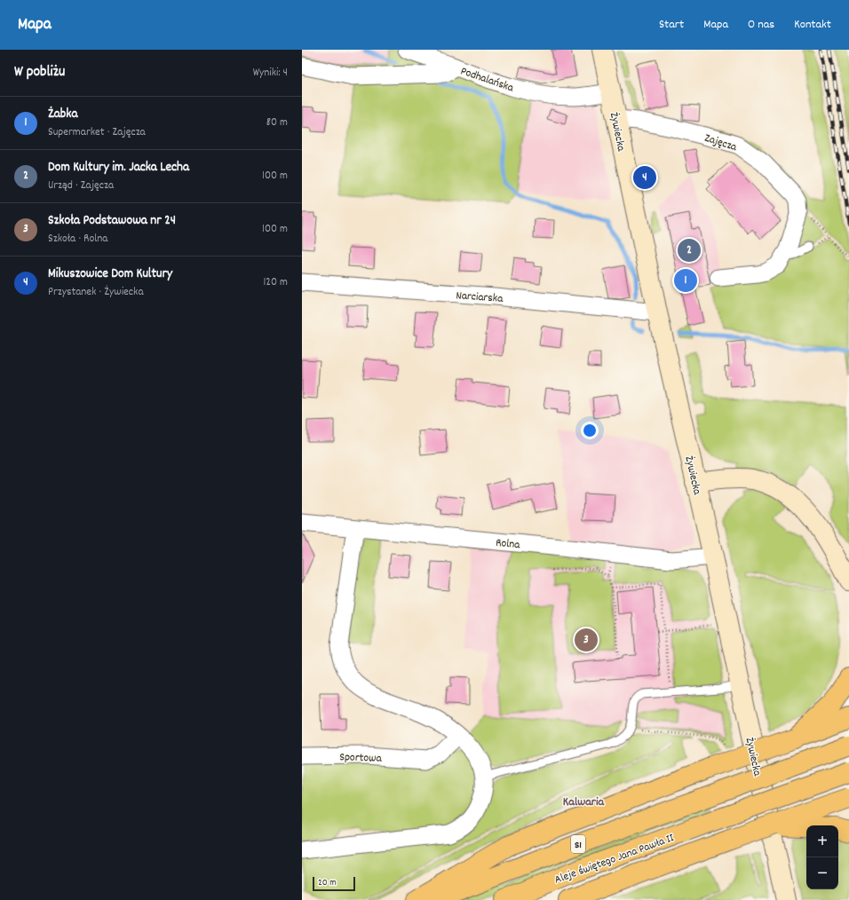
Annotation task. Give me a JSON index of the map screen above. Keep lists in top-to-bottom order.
{
  "streets": {
    "highway": ["S1", "Aleje świętego Jana Pawła II"],
    "main road": ["Żywiecka"],
    "street": [
      "Podhalańska",
      "Zajęcza",
      "Narciarska",
      "Rolna",
      "Sportowa"
    ]
  },
  "crossings": [
    ["Podhalańska", "Żywiecka"],
    ["Żywiecka", "Zajęcza"],
    ["Żywiecka", "Narciarska"],
    ["Żywiecka", "Rolna"]
  ],
  "districts": ["Kalwaria"],
  "scale_bar": "20 m",
  "page": {
    "header": "Mapa",
    "nav": [
      "Start",
      "Mapa",
      "O nas",
      "Kontakt"
    ],
    "heading": ["W pobliżu", "Wyniki: 4"],
    "list": [
      {
        "mark": "1",
        "name": "Żabka",
        "note": "Supermarket · Zajęcza",
        "value": "80 m"
      },
      {
        "mark": "2",
        "name": "Dom Kultury im. Jacka Lecha",
        "note": "Urząd · Zajęcza",
        "value": "100 m"
      },
      {
        "mark": "3",
        "name": "Szkoła Podstawowa nr 24",
        "note": "Szkoła · Rolna",
        "value": "100 m"
      },
      {
        "mark": "4",
        "name": "Mikuszowice Dom Kultury",
        "note": "Przystanek · Żywiecka",
        "value": "120 m"
      }
    ],
    "pins": [
      "4",
      "2",
      "1",
      "3"
    ],
    "map_buttons": ["+", "−"],
    "scale": "20 m"
  }
}
